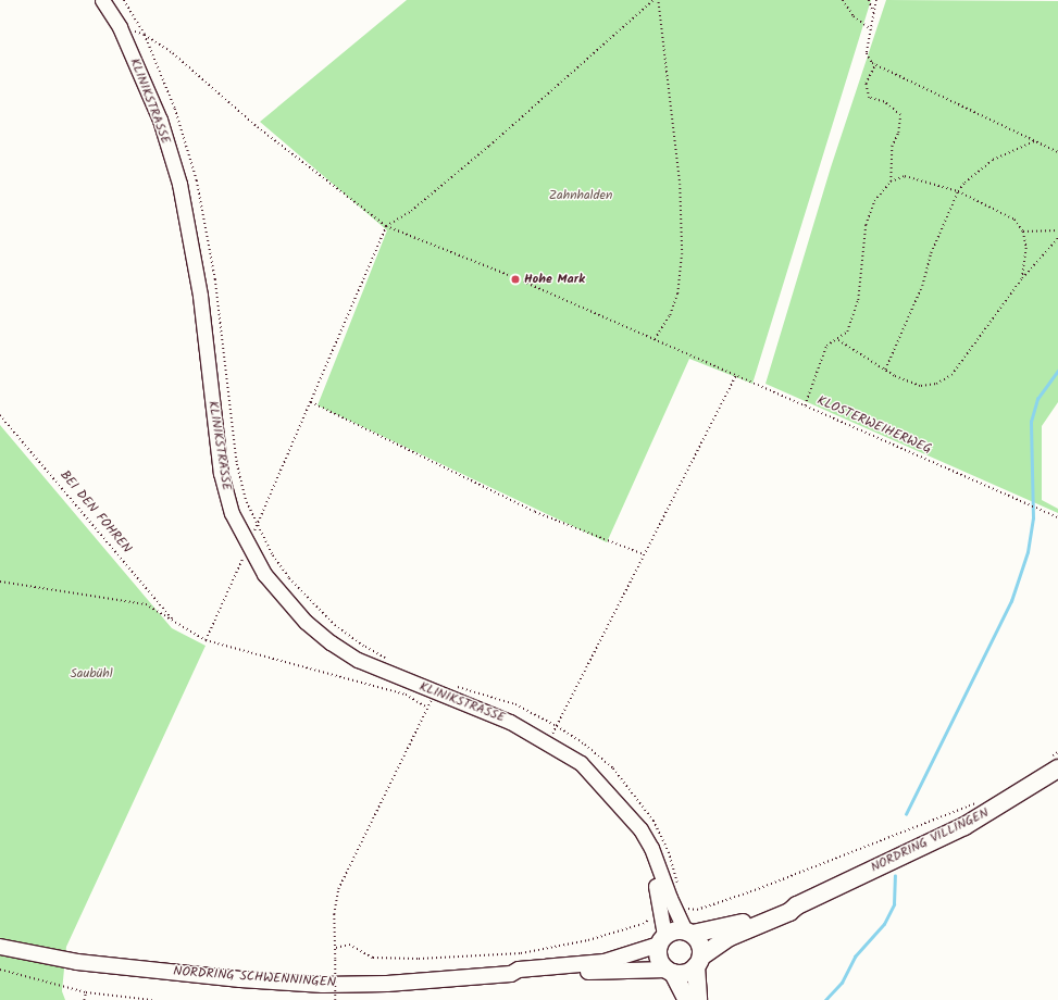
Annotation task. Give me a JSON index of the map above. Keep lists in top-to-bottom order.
{
  "streets": {
    "main road": ["NORDRING VILLINGEN", "NORDRING SCHWENNINGEN"],
    "street": ["KLINIKSTRASSE"],
    "path": ["KLOSTERWEIHERWEG", "BEI DEN FOHREN"]
  },
  "crossings": [
    ["KLINIKSTRASSE", "NORDRING VILLINGEN"],
    ["KLINIKSTRASSE", "NORDRING SCHWENNINGEN"],
    ["NORDRING VILLINGEN", "NORDRING SCHWENNINGEN"]
  ],
  "parks": ["Zahnhalden", "Saubühl"],
  "places": ["Hohe Mark"]
}
